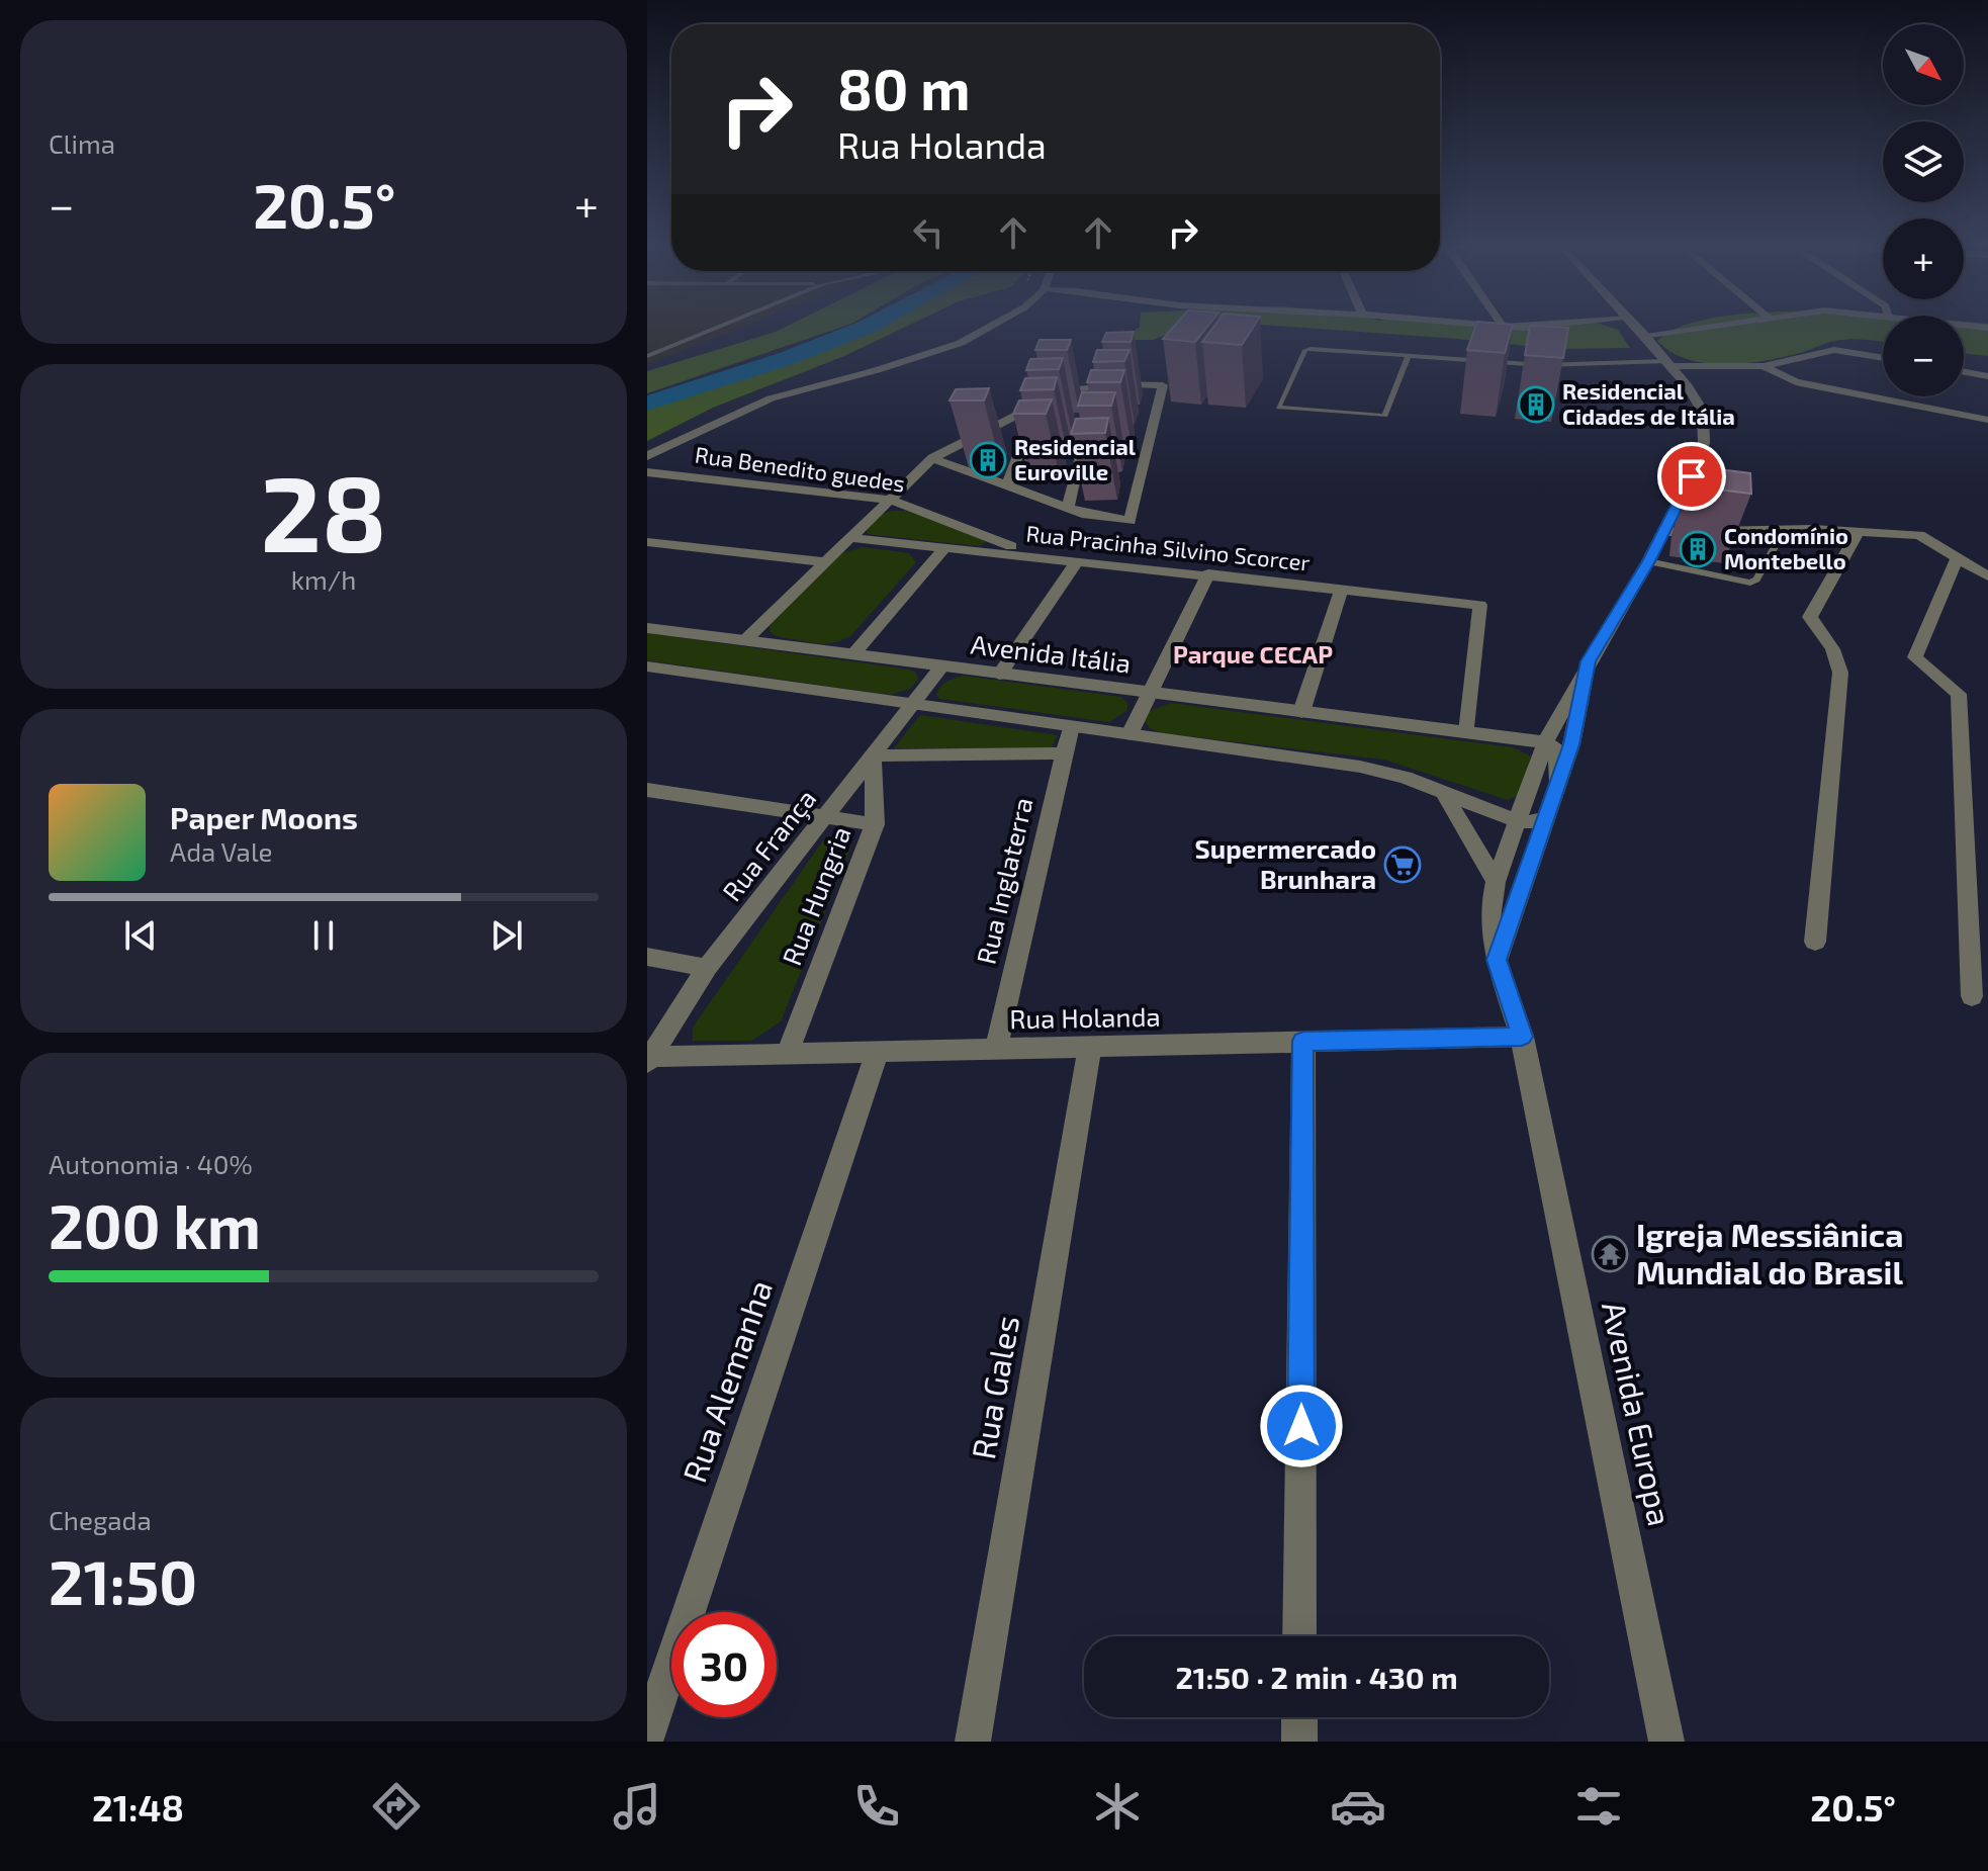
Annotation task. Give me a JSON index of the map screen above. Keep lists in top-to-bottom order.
{
  "streets": {
    "street": [
      "Rua Benedito guedes",
      "Rua Pracinha Silvino Scorcer",
      "Avenida Itália",
      "Rua França",
      "Rua Inglaterra",
      "Rua Hungria",
      "Rua Holanda",
      "Rua Alemanha",
      "Rua Gales",
      "Avenida Europa"
    ]
  },
  "crossings": [
    ["Rua Benedito guedes", "Rua Pracinha Silvino Scorcer"],
    ["Rua Pracinha Silvino Scorcer", "Avenida Itália"],
    ["Avenida Itália", "Rua França"],
    ["Avenida Itália", "Avenida Europa"],
    ["Rua França", "Rua Hungria"],
    ["Rua França", "Rua Holanda"],
    ["Rua Inglaterra", "Rua Holanda"],
    ["Rua Hungria", "Rua Holanda"],
    ["Rua Holanda", "Rua Alemanha"],
    ["Rua Holanda", "Rua Gales"],
    ["Rua Holanda", "Avenida Europa"]
  ],
  "districts": ["Parque CECAP"],
  "places": {
    "building": ["Residencial Cidades de Itália", "Residencial Euroville", "Condomínio Montebello"],
    "supermarket": ["Supermercado Brunhara"],
    "temple": ["Igreja Messiânica Mundial do Brasil"]
  },
  "north": "bottom right",
  "page": {
    "tile": [
      "Clima",
      ["28", "km/h"],
      ["Autonomia · 40%", "200 km"],
      ["Chegada", "21:50"]
    ],
    "map_buttons": ["+", "−"],
    "turn": ["80 m", "Rua Holanda"],
    "heat": ["−", "20.5°", "+"],
    "song": ["Paper Moons", "Ada Vale"],
    "limit": "30",
    "trip": "21:50 · 2 min · 430 m",
    "tabs": ["21:48", "20.5°"]
  }
}
